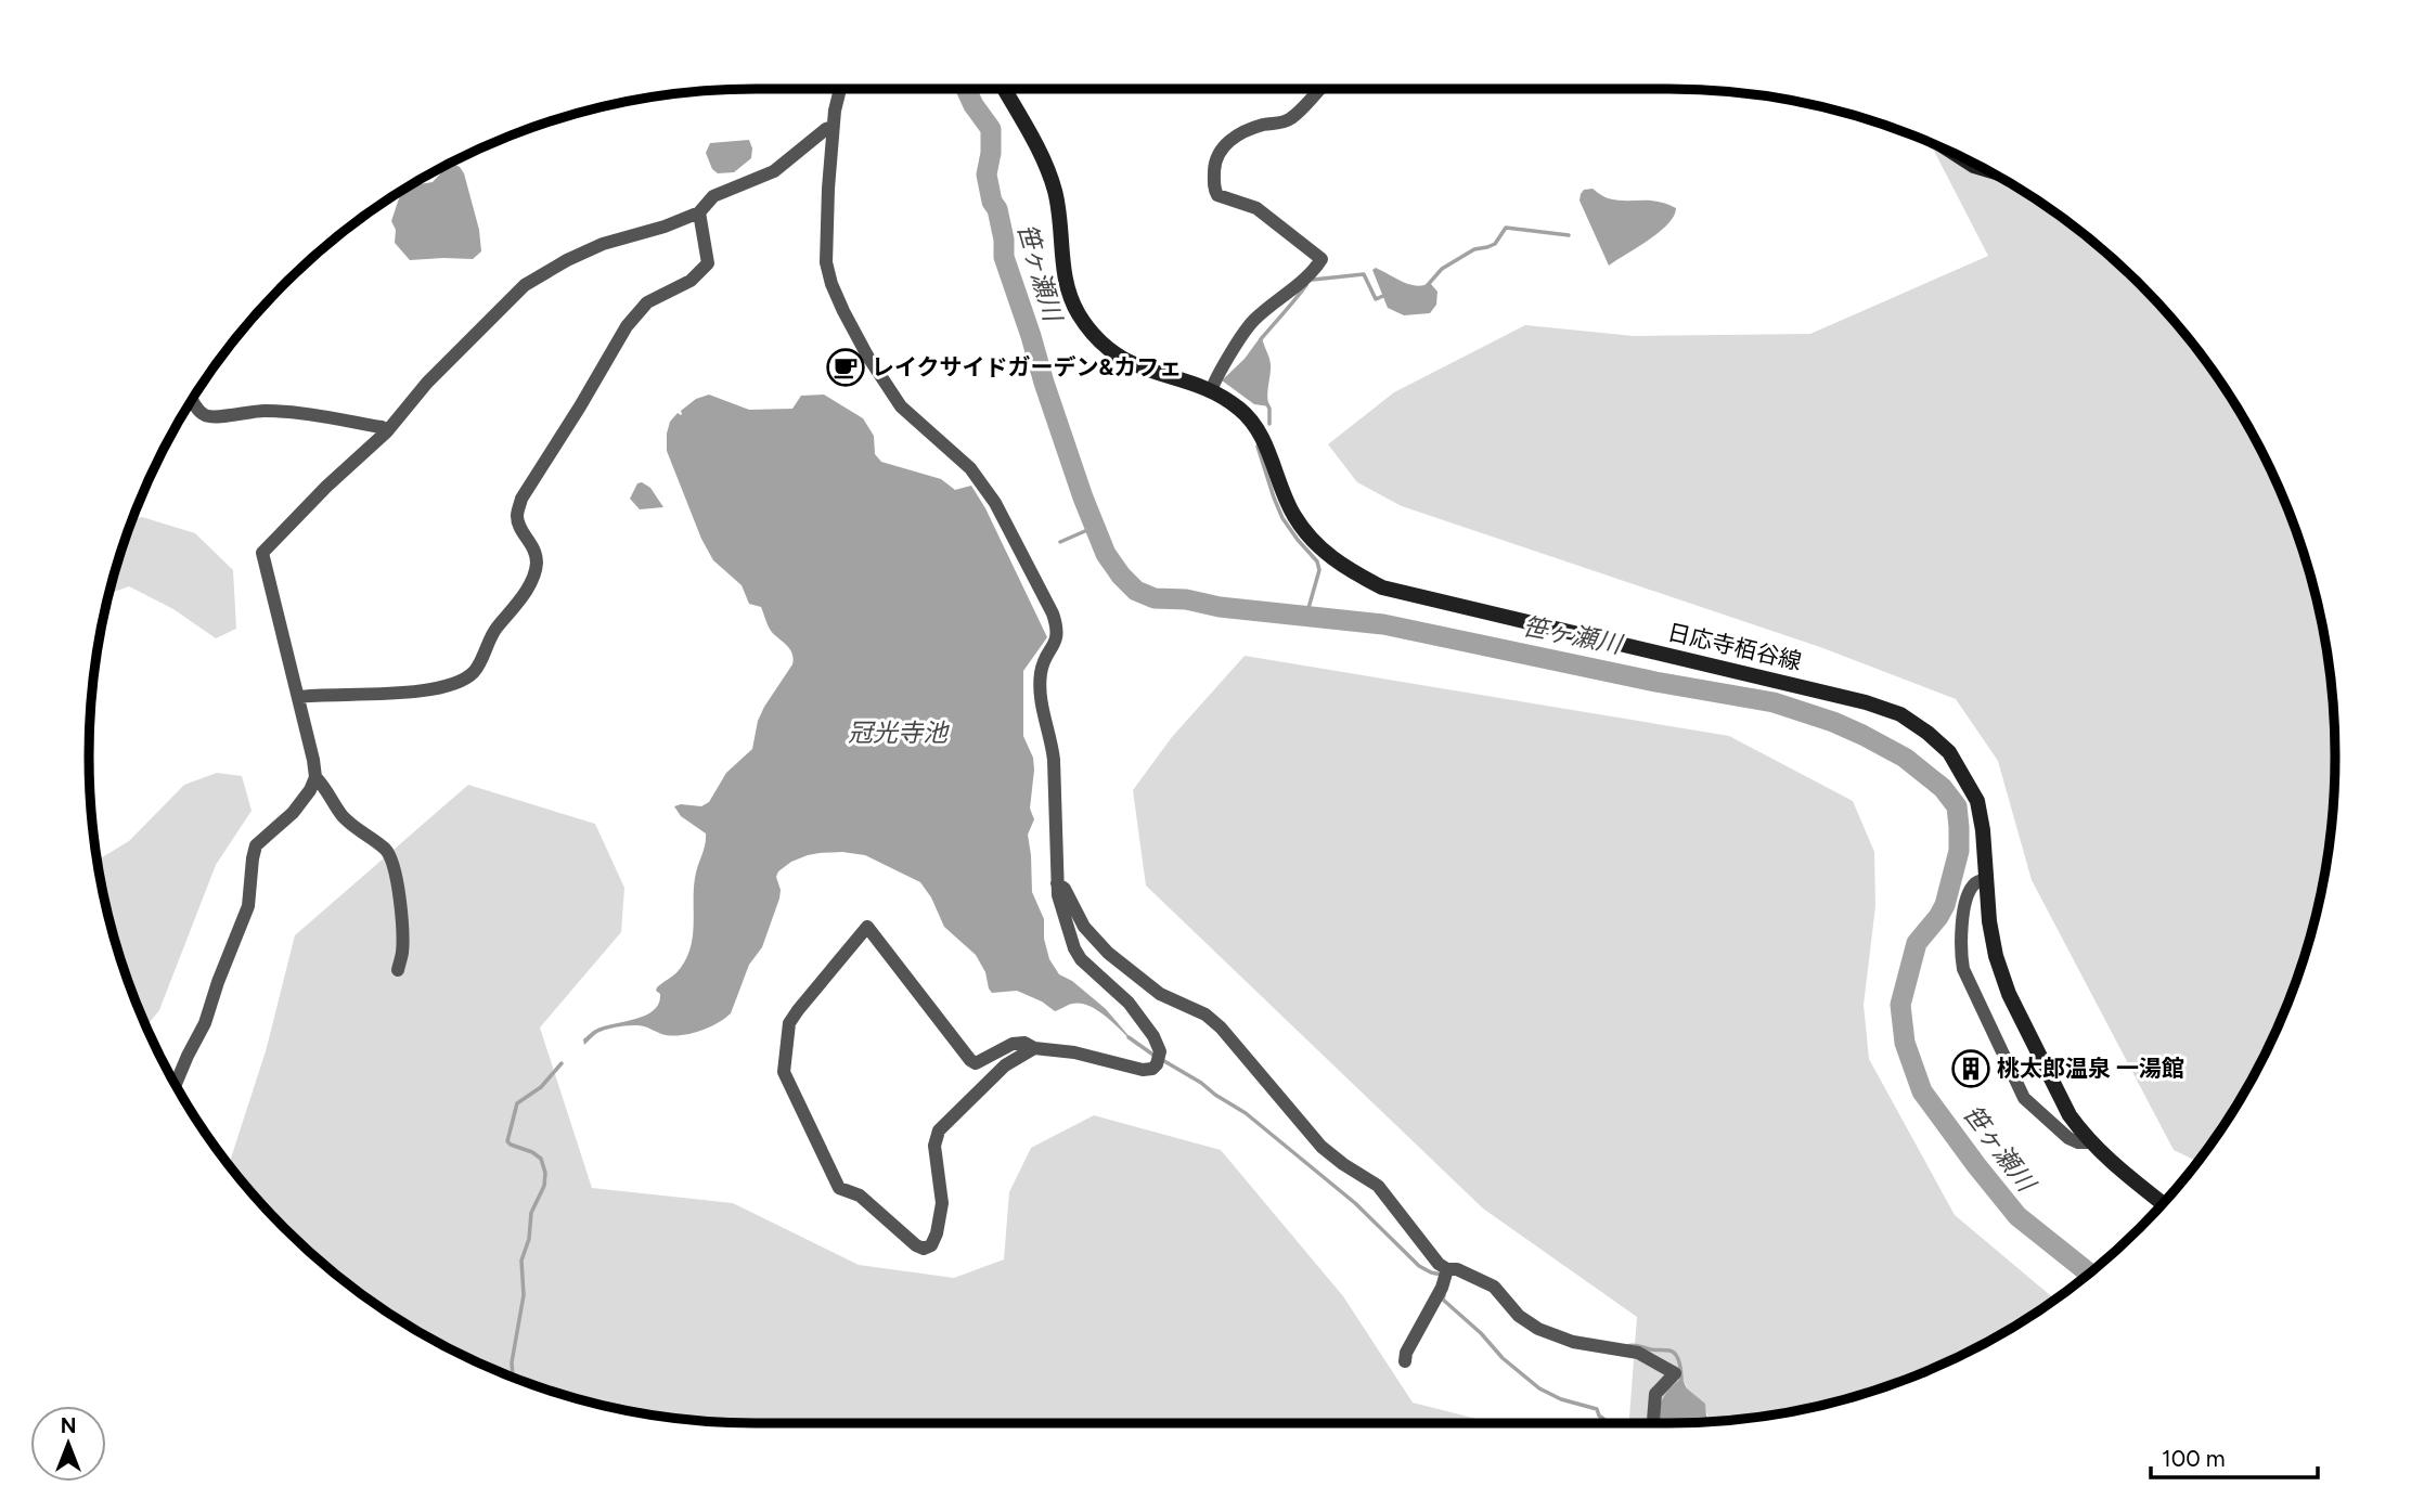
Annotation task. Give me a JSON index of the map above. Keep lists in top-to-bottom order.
{
  "streets": {
    "main road": ["日応寺栢谷線"]
  },
  "water": ["笹ヶ瀬川", "冠光寺池"],
  "places": {
    "cafe": ["レイクサイドガーデン&カフェ"],
    "building": ["桃太郎温泉 一湯館"]
  },
  "scale_bar": "100 m",
  "north": "top"
}
